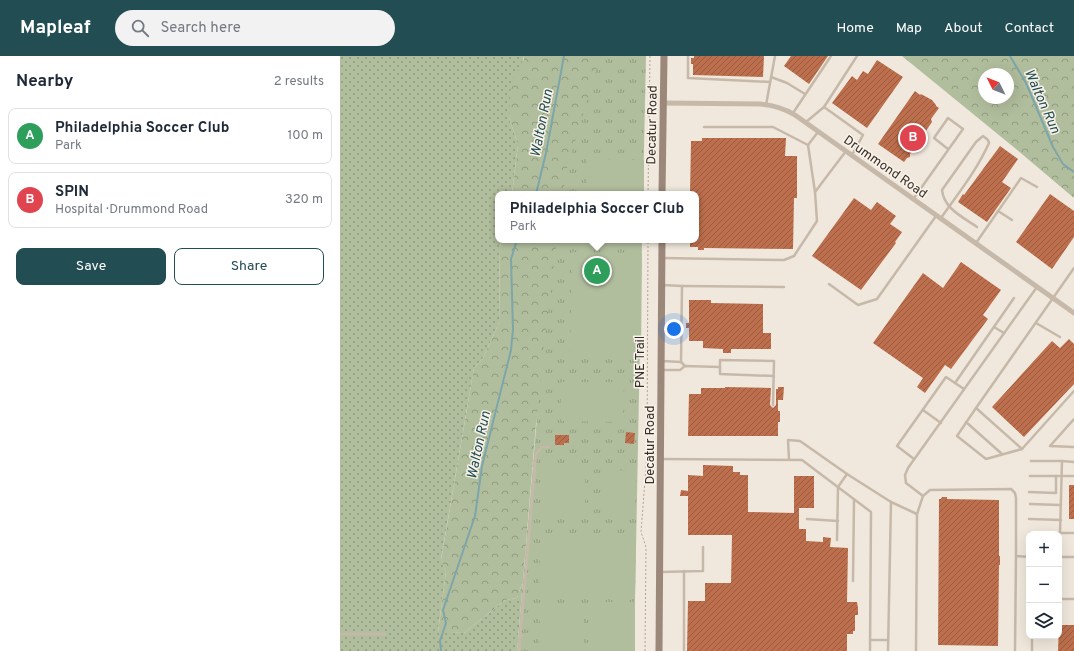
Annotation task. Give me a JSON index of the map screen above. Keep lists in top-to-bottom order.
{
  "streets": {
    "street": ["Decatur Road", "Drummond Road"],
    "path": ["PNE Trail"]
  },
  "crossings": [
    ["Decatur Road", "Drummond Road"]
  ],
  "water": ["Walton Run"],
  "north": "top left",
  "page": {
    "header": "Mapleaf",
    "search": "Search here",
    "nav": [
      "Home",
      "Map",
      "About",
      "Contact"
    ],
    "heading": ["Nearby", "2 results"],
    "list": [
      {
        "mark": "A",
        "name": "Philadelphia Soccer Club",
        "note": "Park",
        "value": "100 m"
      },
      {
        "mark": "B",
        "name": "SPIN",
        "note": "Hospital · Drummond Road",
        "value": "320 m"
      }
    ],
    "pins": ["B", "A"],
    "popup": ["Philadelphia Soccer Club", "Park"],
    "buttons": ["Save", "Share"],
    "map_buttons": ["+", "−"]
  }
}
